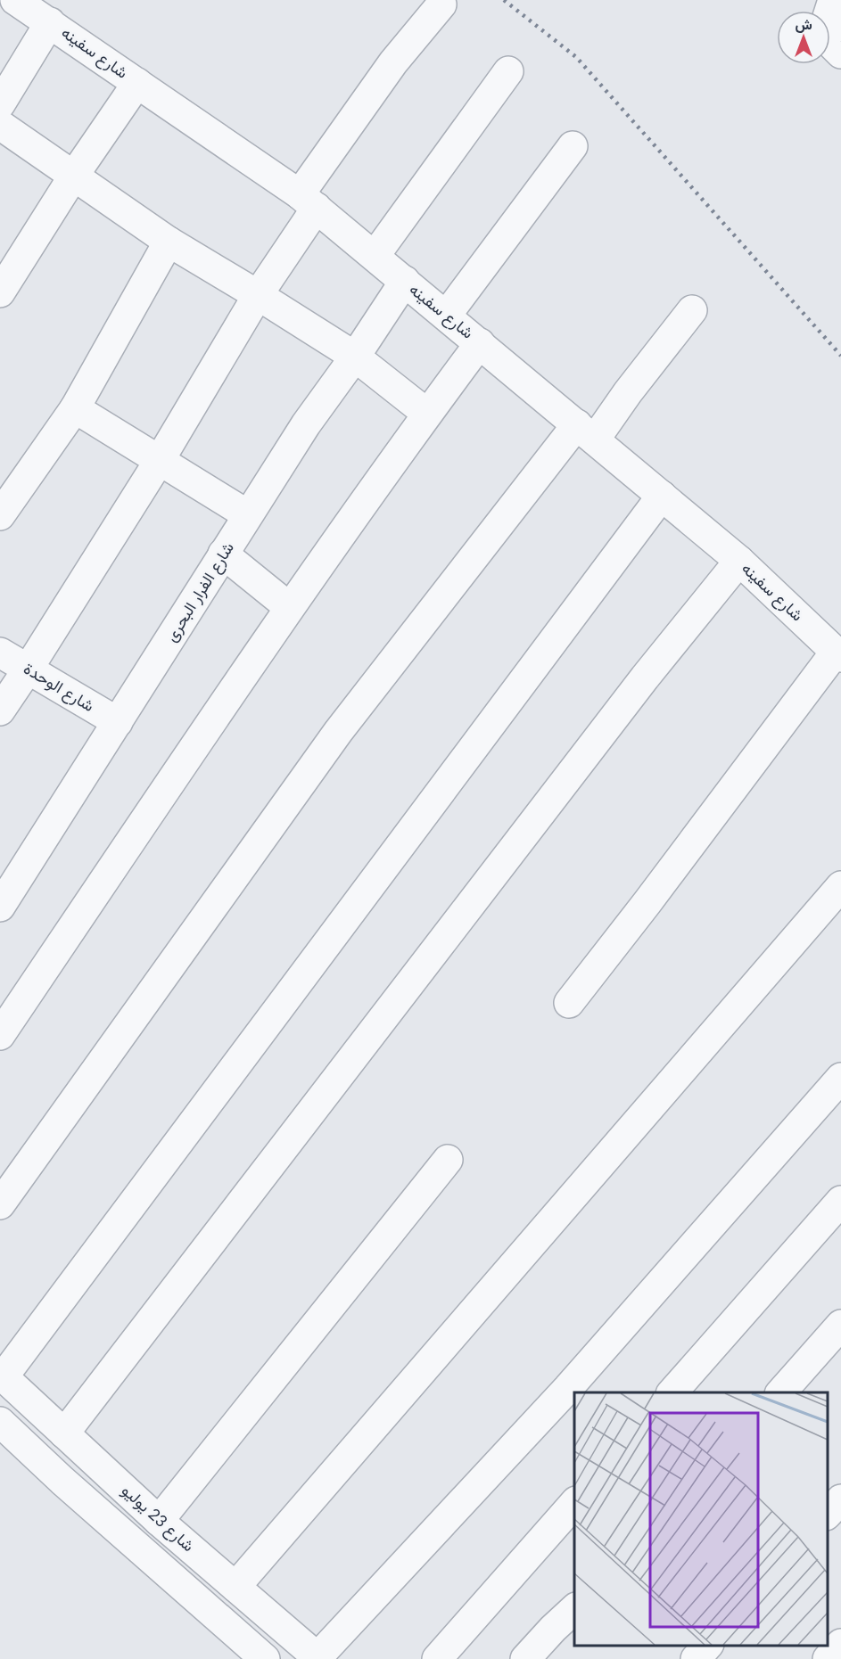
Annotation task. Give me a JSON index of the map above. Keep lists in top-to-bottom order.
{
  "streets": {
    "street": [
      "شارع سفينه",
      "شارع الفرار البحرى",
      "شارع الوحدة",
      "شارع 23 يوليو"
    ]
  },
  "crossings": [
    ["شارع سفينه", "شارع الفرار البحرى"],
    ["شارع الفرار البحرى", "شارع الوحدة"]
  ],
  "north": "top"
}
